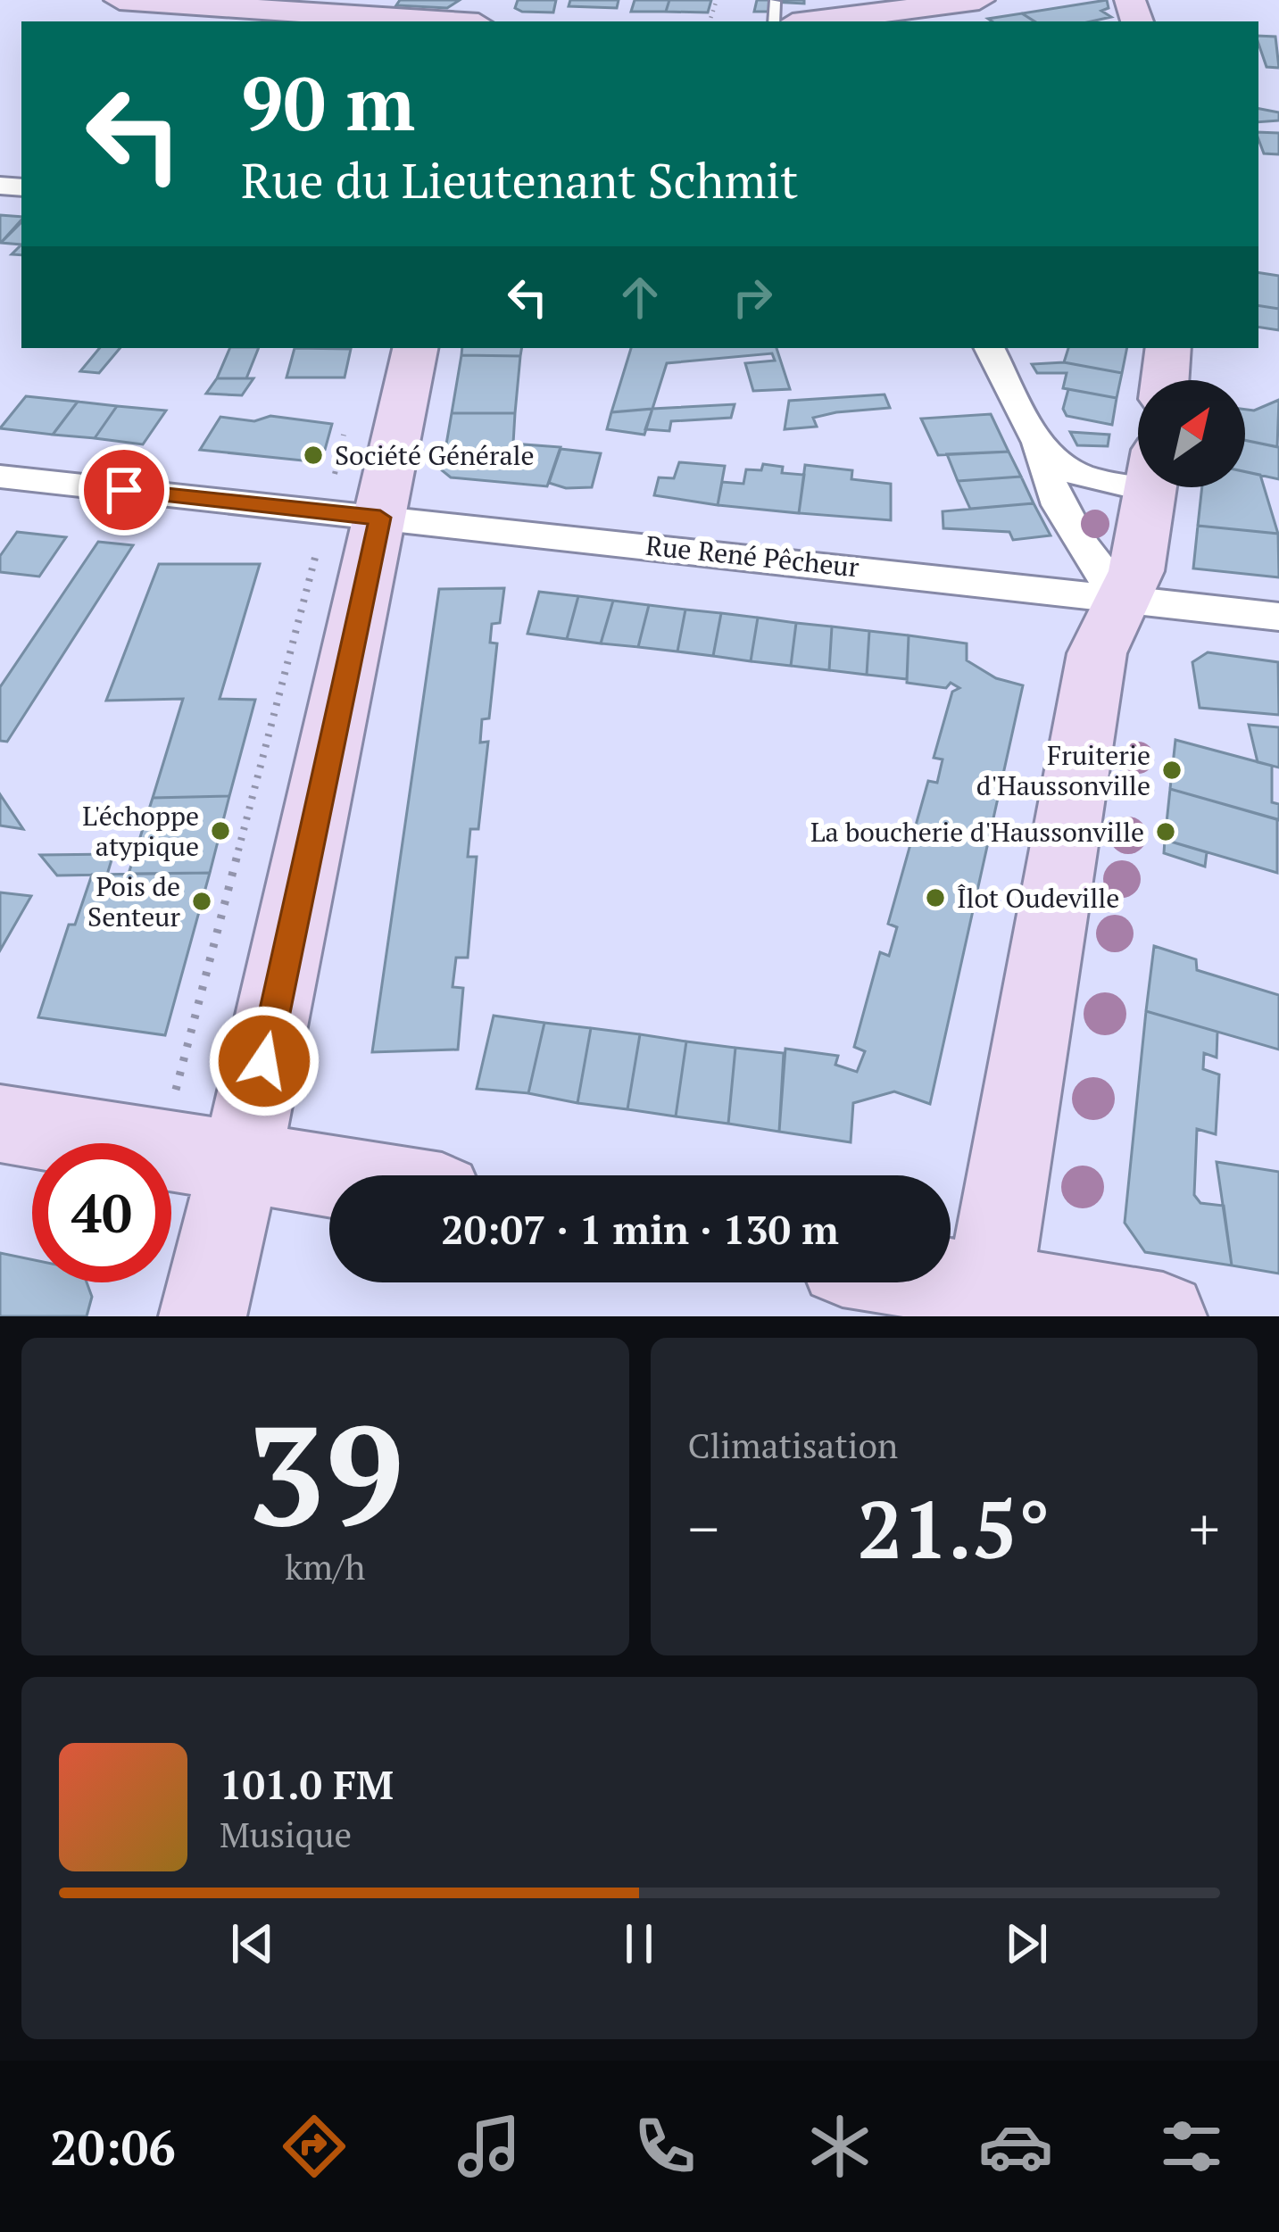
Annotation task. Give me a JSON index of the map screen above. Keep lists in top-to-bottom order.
{
  "streets": {
    "street": ["Rue René Pêcheur"]
  },
  "places": [
    "Société Générale",
    "Fruiterie d'Haussonville",
    "L'échoppe atypique",
    "La boucherie d'Haussonville",
    "Îlot Oudeville",
    "Pois de Senteur"
  ],
  "north": "top right",
  "page": {
    "turn": ["90 m", "Rue du Lieutenant Schmit"],
    "limit": "40",
    "trip": "20:07 · 1 min · 130 m",
    "tile": [
      ["39", "km/h"],
      "Climatisation"
    ],
    "heat": ["−", "21.5°", "+"],
    "song": ["101.0 FM", "Musique"],
    "tabs": "20:06"
  }
}
